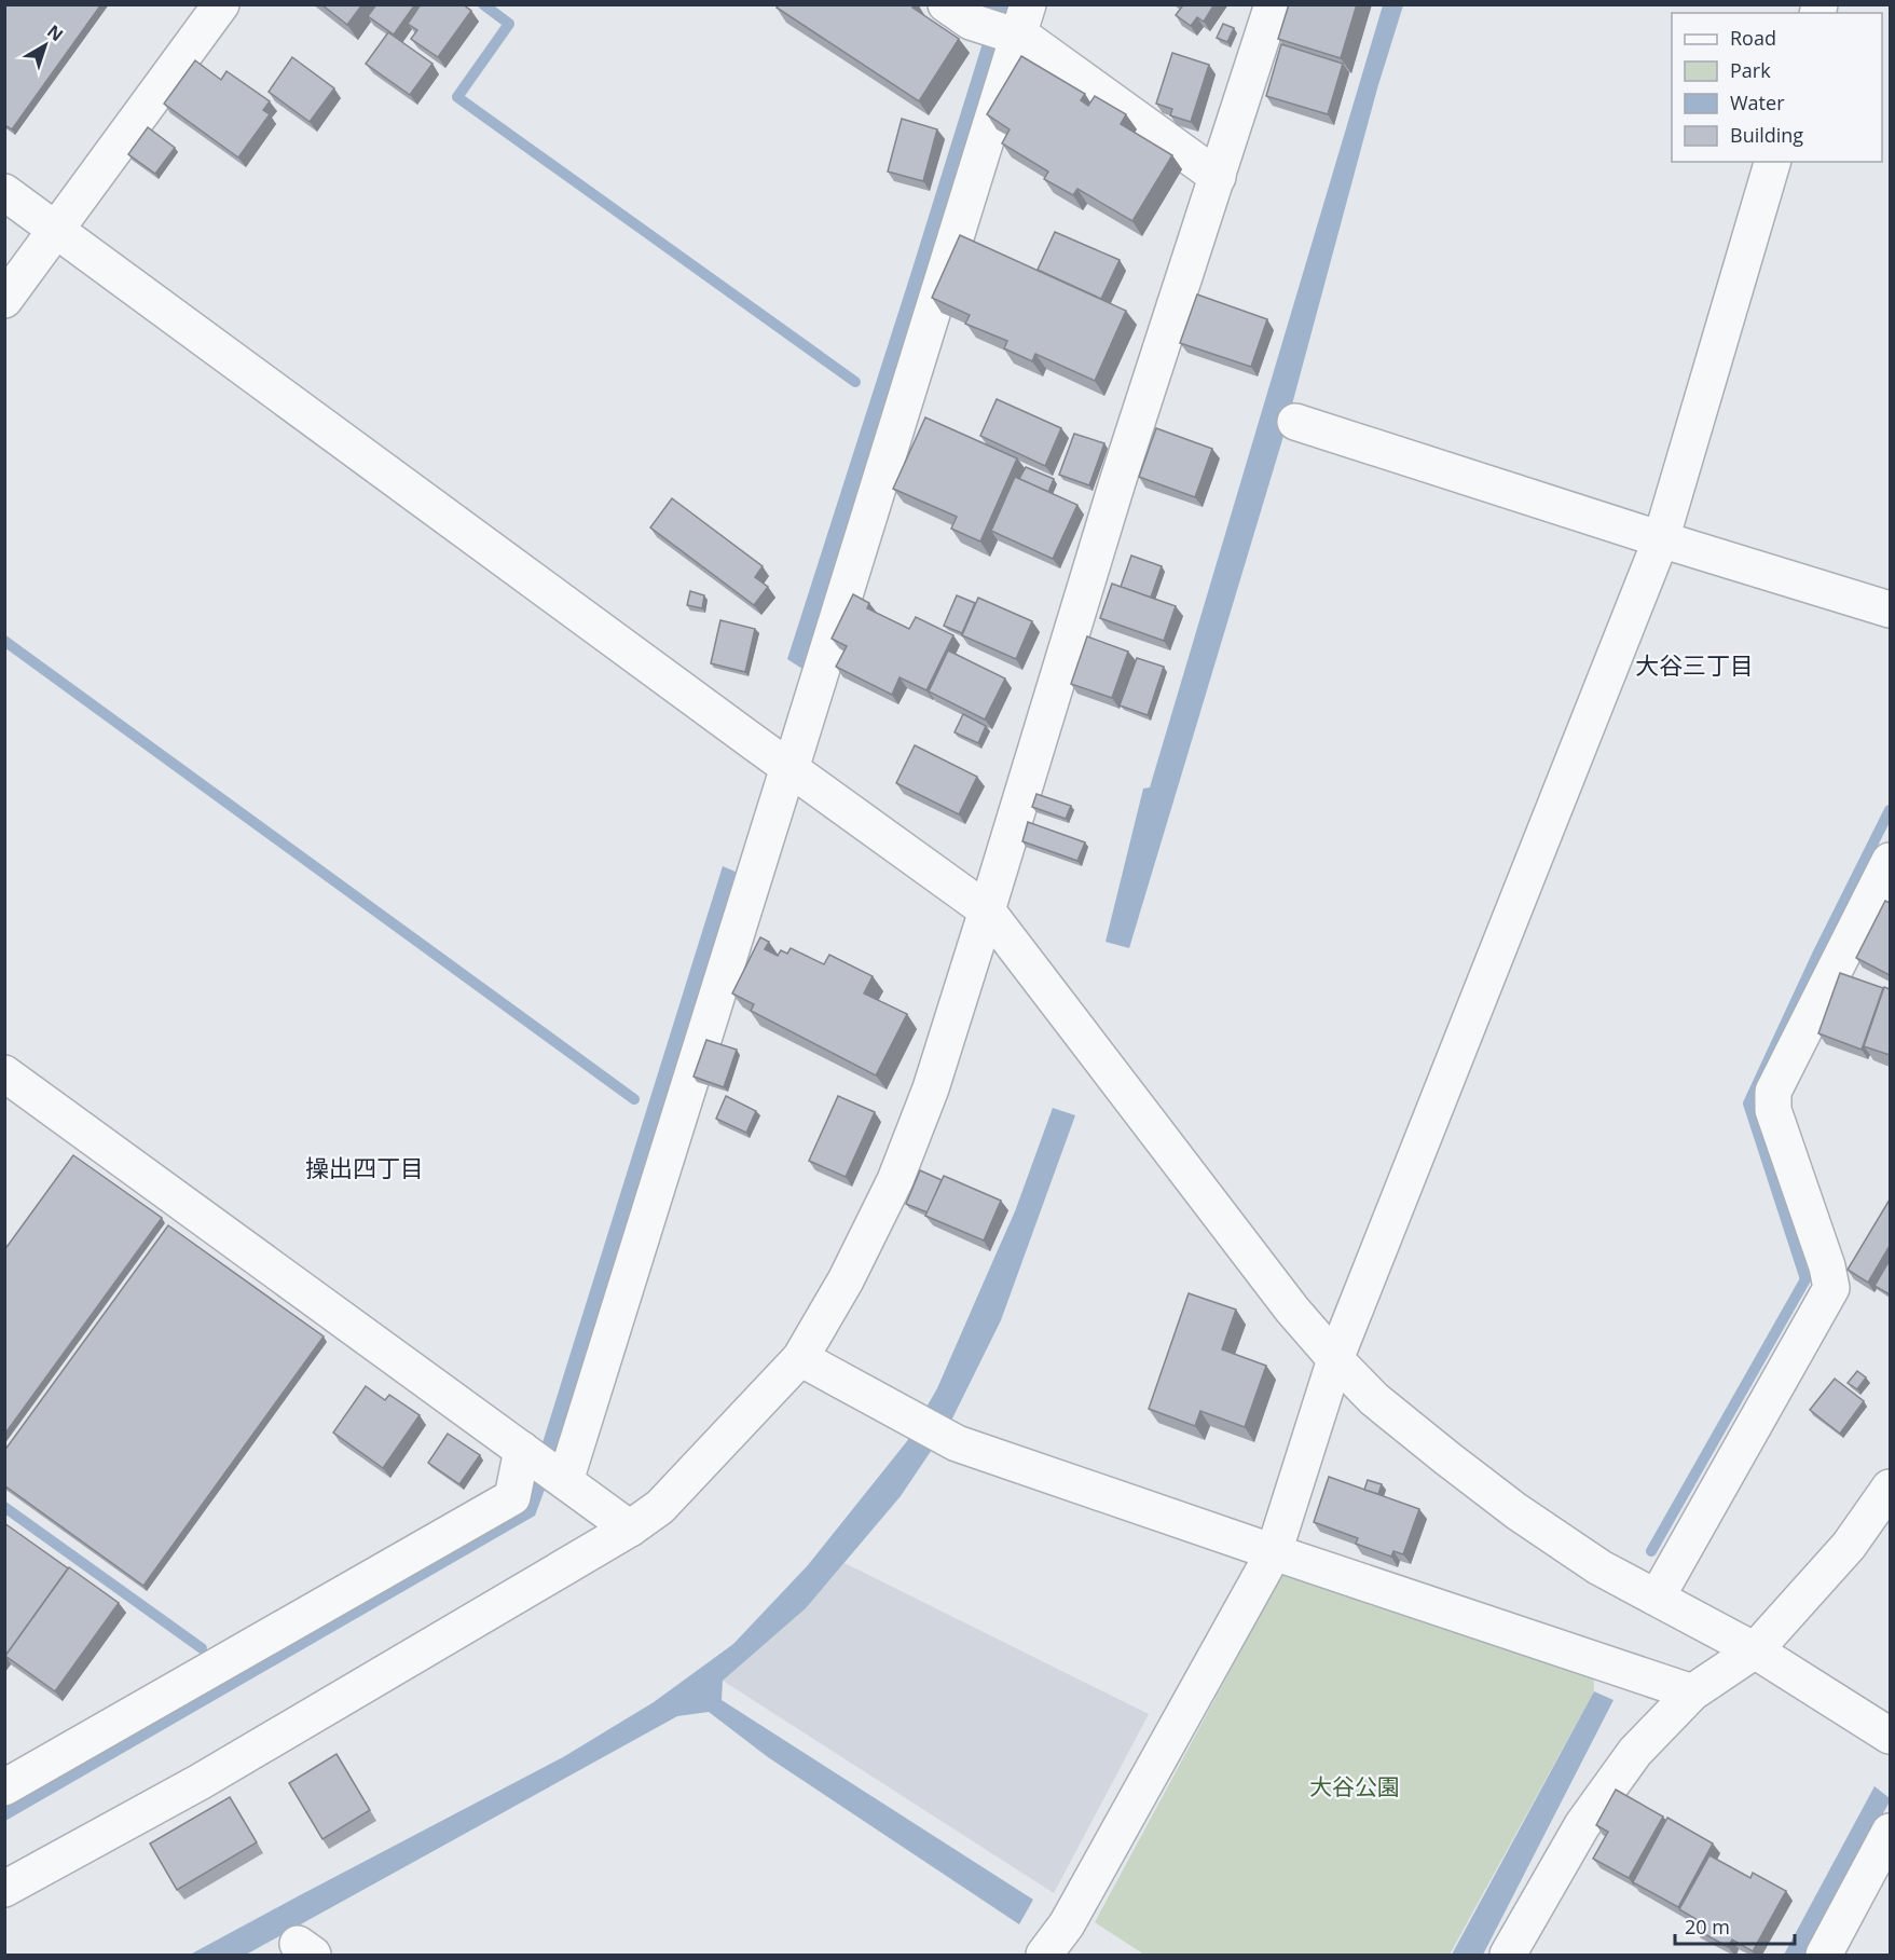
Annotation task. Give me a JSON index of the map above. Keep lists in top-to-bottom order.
{
  "districts": ["大谷三丁目", "操出四丁目"],
  "parks": ["大谷公園"],
  "legend": [
    "Road",
    "Park",
    "Water",
    "Building"
  ],
  "scale_bar": "20 m",
  "north": "top right"
}
